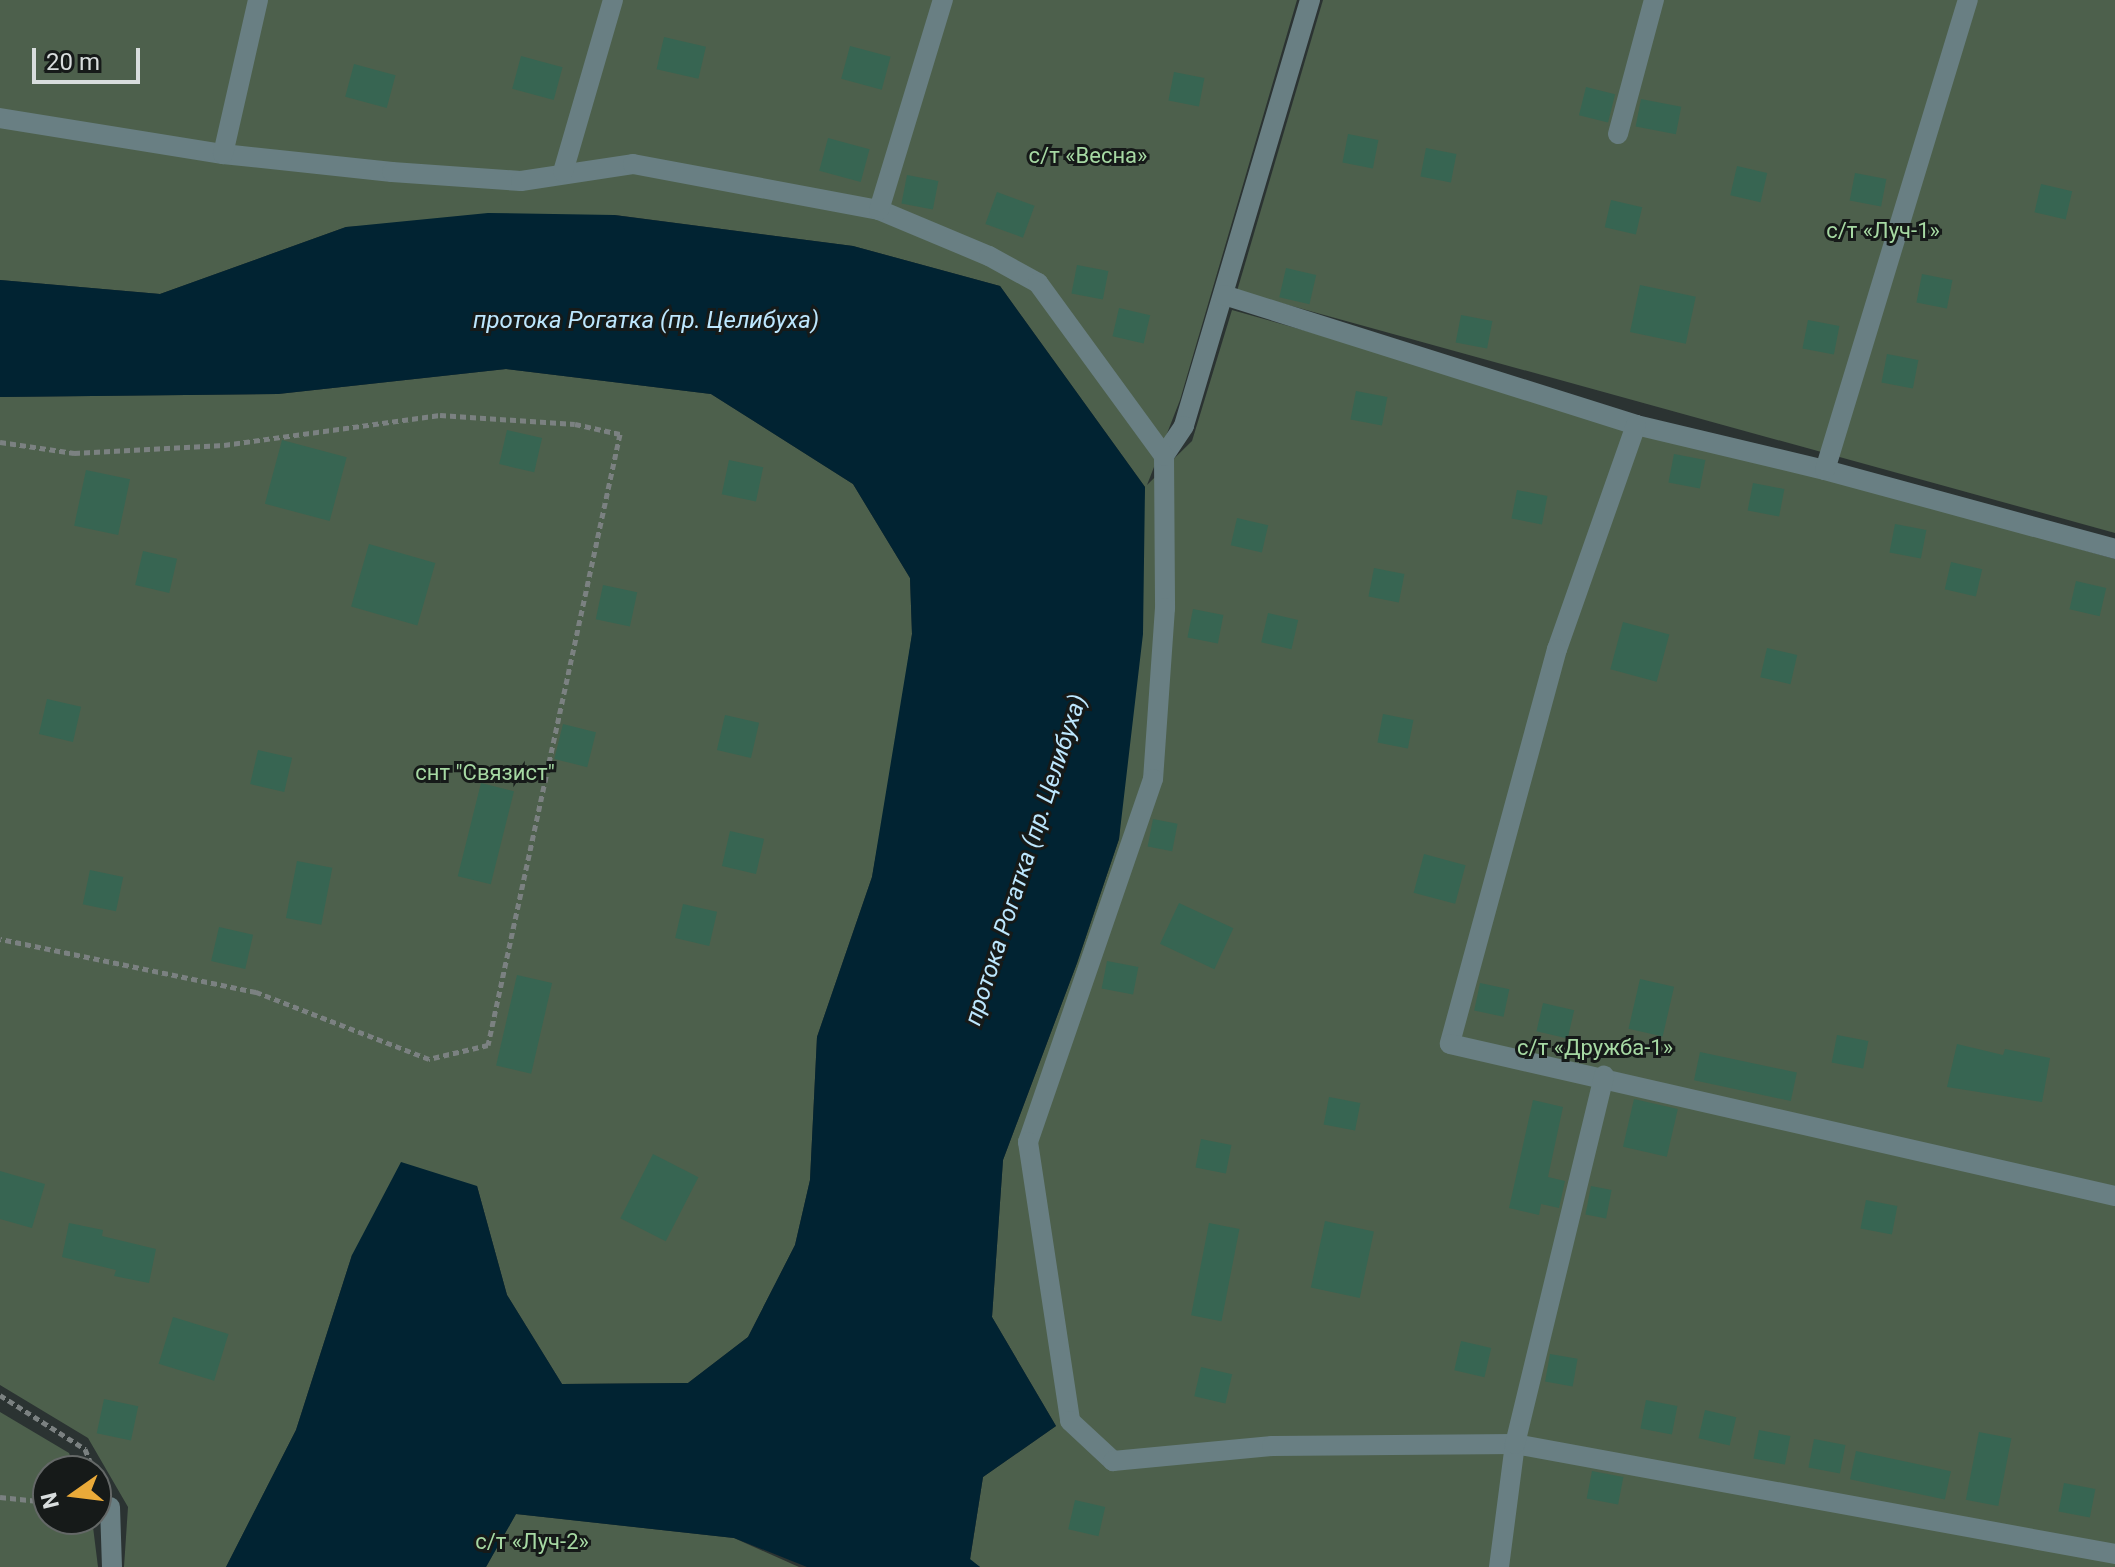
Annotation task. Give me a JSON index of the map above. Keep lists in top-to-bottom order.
{
  "water": ["протока Рогатка (пр. Целибуха)"],
  "parks": [
    "с/т «Весна»",
    "с/т «Луч-1»",
    "снт \"Связист\"",
    "с/т «Дружба-1»",
    "с/т «Луч-2»"
  ],
  "scale_bar": "20 m",
  "north": "left"
}
